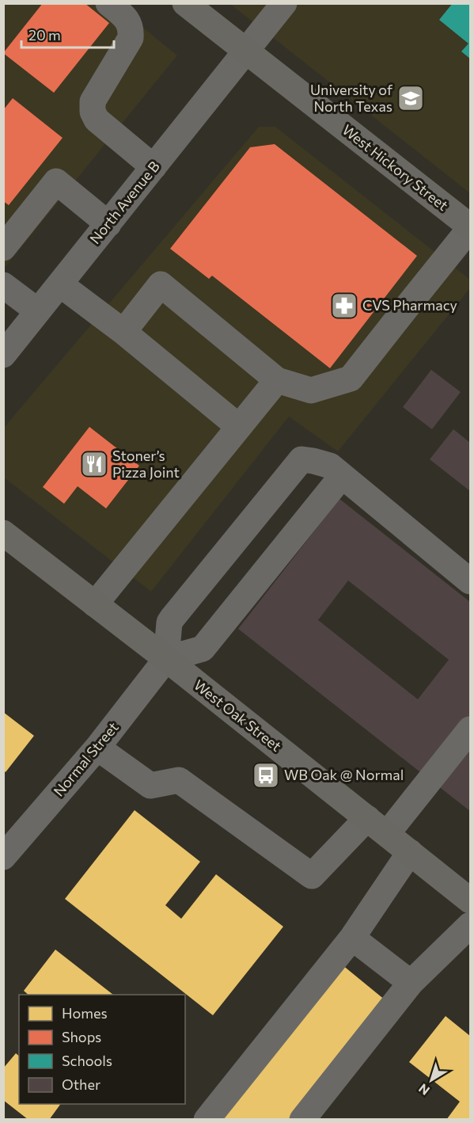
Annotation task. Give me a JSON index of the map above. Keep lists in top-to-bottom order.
{
  "streets": {
    "main road": ["West Hickory Street", "West Oak Street"],
    "street": ["North Avenue B", "Normal Street"]
  },
  "crossings": [
    ["West Hickory Street", "North Avenue B"],
    ["West Oak Street", "Normal Street"]
  ],
  "places": {
    "school or university": ["University of North Texas"],
    "pharmacy": ["CVS Pharmacy"],
    "restaurant": ["Stoner’s Pizza Joint"],
    "bus stop": ["WB Oak @ Normal"]
  },
  "legend": [
    "Homes",
    "Shops",
    "Schools",
    "Other"
  ],
  "scale_bar": "20 m",
  "north": "bottom left"
}
